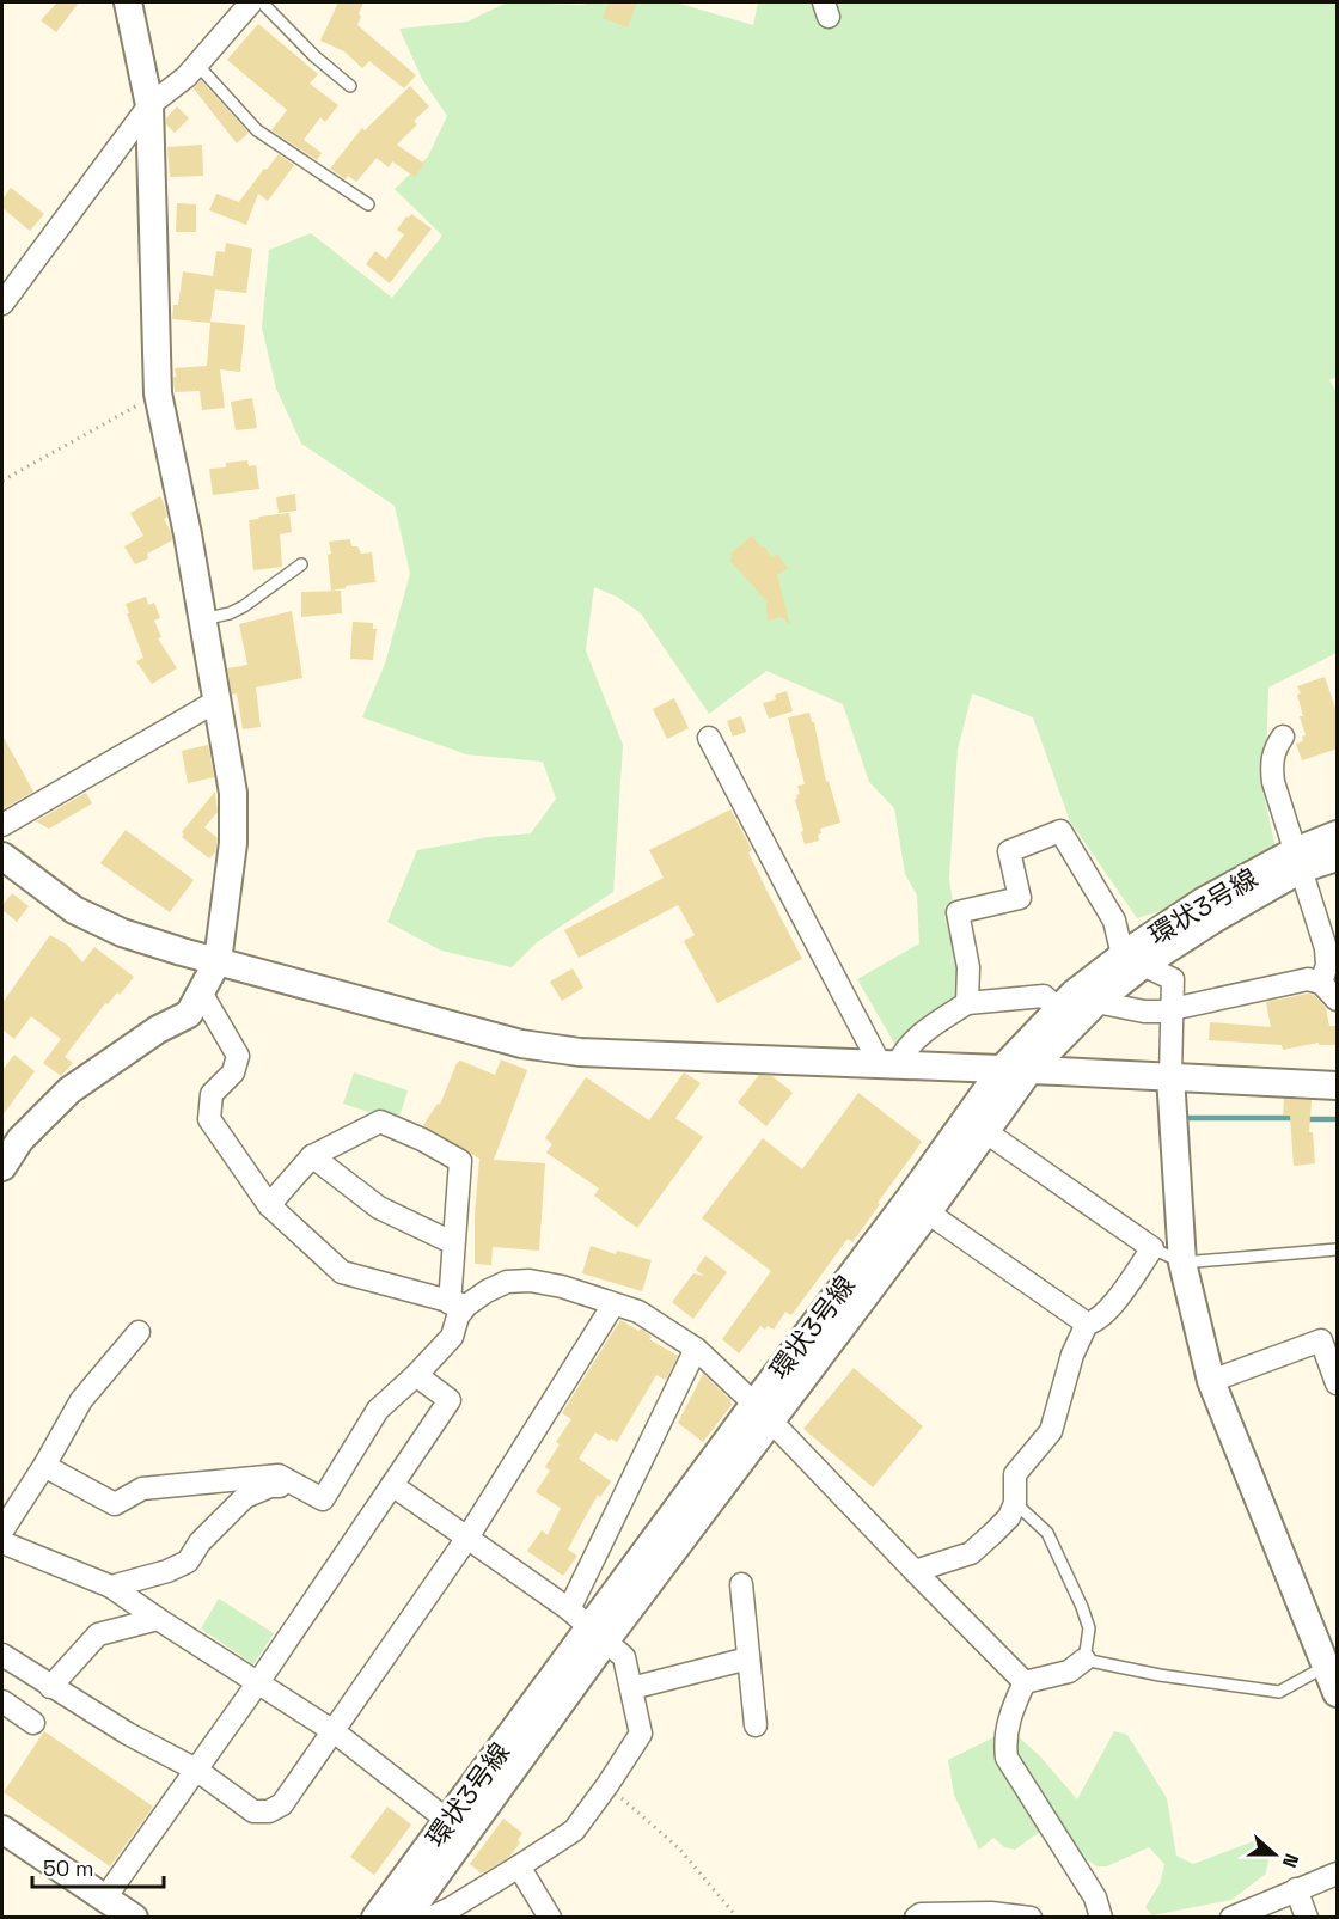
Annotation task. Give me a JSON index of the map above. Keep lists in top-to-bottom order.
{
  "streets": {
    "street": ["環状3号線"]
  },
  "scale_bar": "50 m",
  "north": "right"
}
